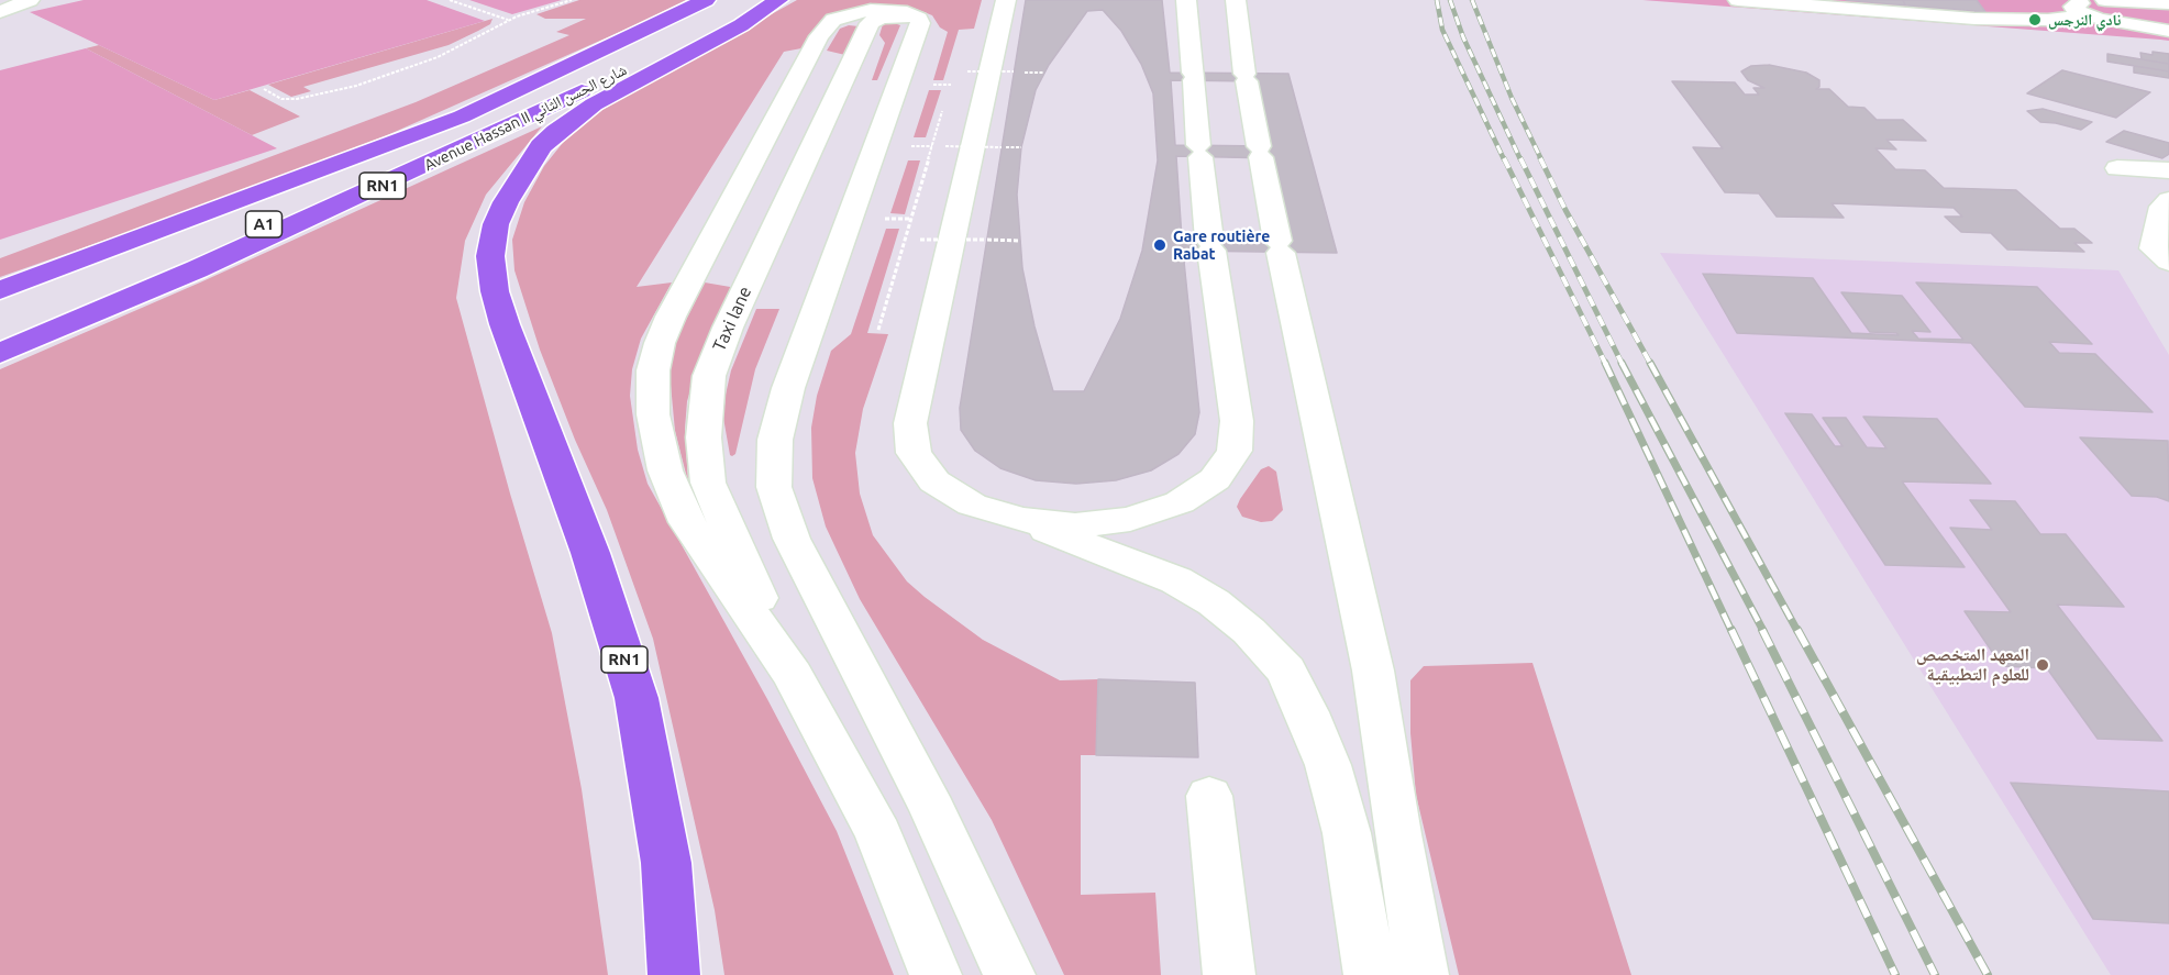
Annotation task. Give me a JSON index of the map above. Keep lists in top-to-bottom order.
{
  "streets": {
    "highway": ["Avenue Hassan II شارع الحسن الثاني", "RN1", "A1"],
    "street": ["Taxi lane"]
  },
  "crossings": [
    ["Avenue Hassan II شارع الحسن الثاني", "A1"]
  ],
  "places": ["نادي النرجس", "Gare routière Rabat", "المعهد المتخصص للعلوم التطبيقية"]
}
